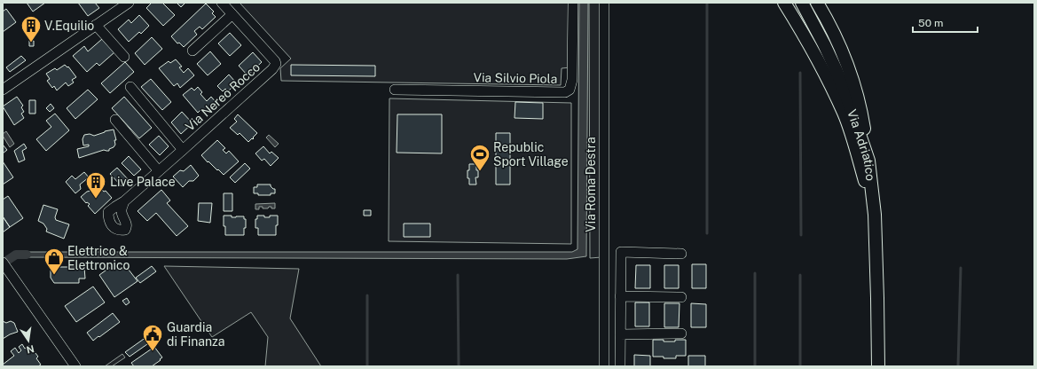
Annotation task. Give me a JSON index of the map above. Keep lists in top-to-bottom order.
{
  "streets": {
    "main road": ["Via Adriatico"],
    "street": ["Via Silvio Piola", "Via Nereo Rocco", "Via Roma Destra"]
  },
  "places": {
    "building": ["V.Equilio", "Live Palace"],
    "sports": ["Republic Sport Village"],
    "shop": ["Elettrico & Elettronico"],
    "public building": ["Guardia di Finanza"]
  },
  "scale_bar": "50 m",
  "north": "bottom"
}
